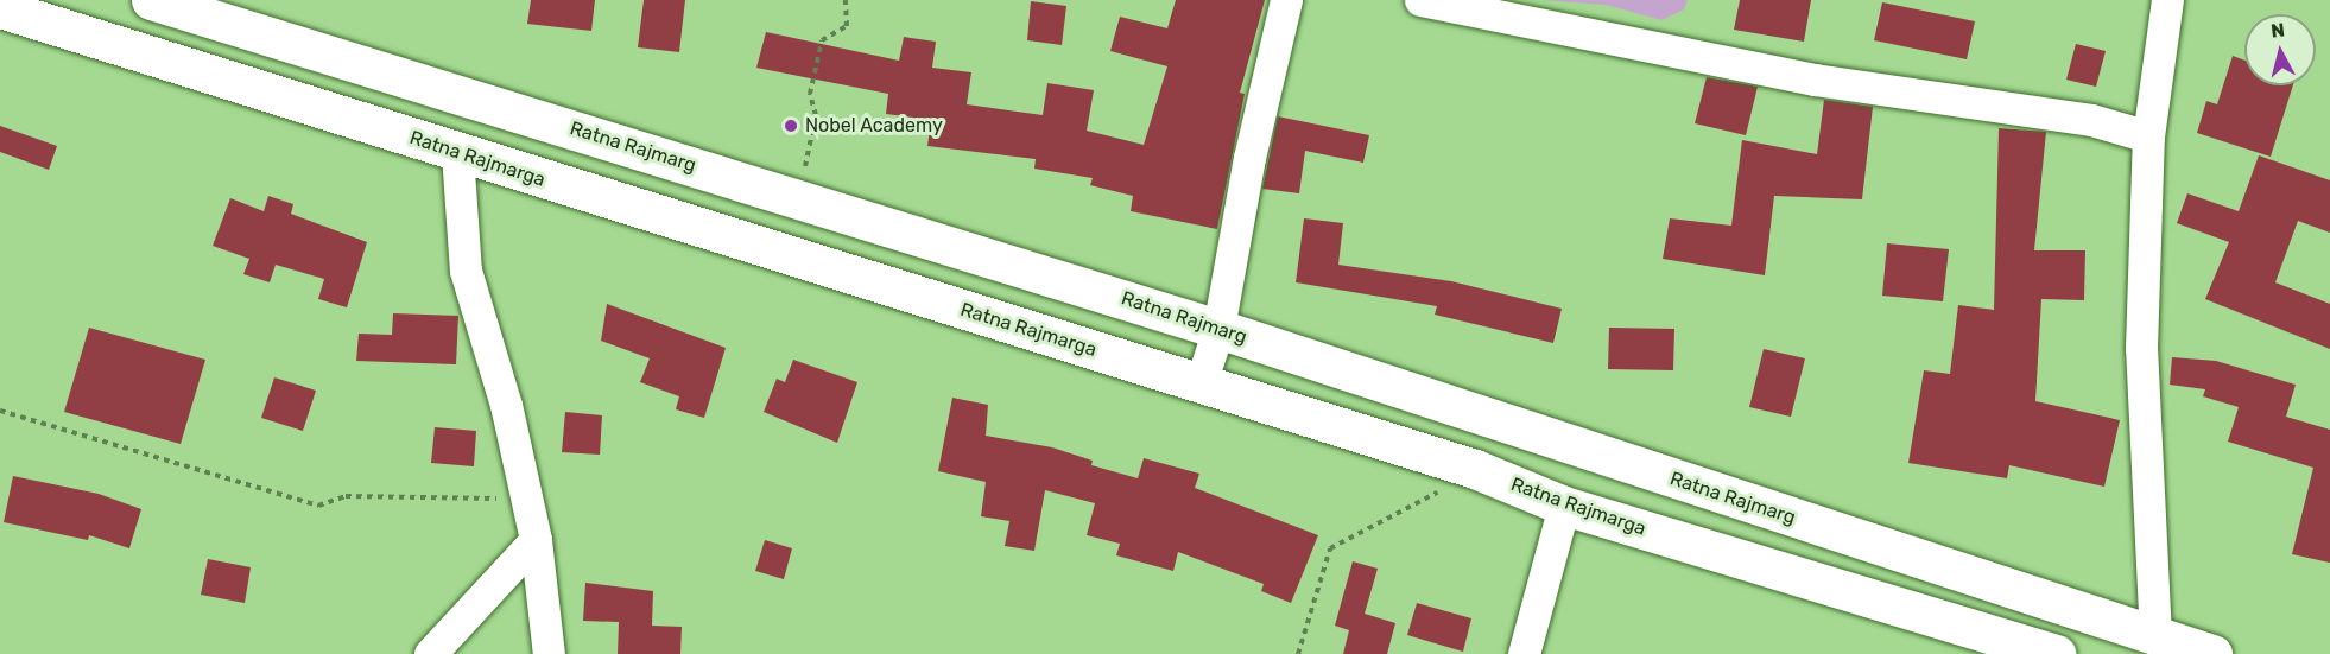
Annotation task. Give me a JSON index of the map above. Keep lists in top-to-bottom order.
{
  "streets": {
    "main road": ["Ratna Rajmarg", "Ratna Rajmarga"]
  },
  "places": ["Nobel Academy"],
  "north": "top"
}
